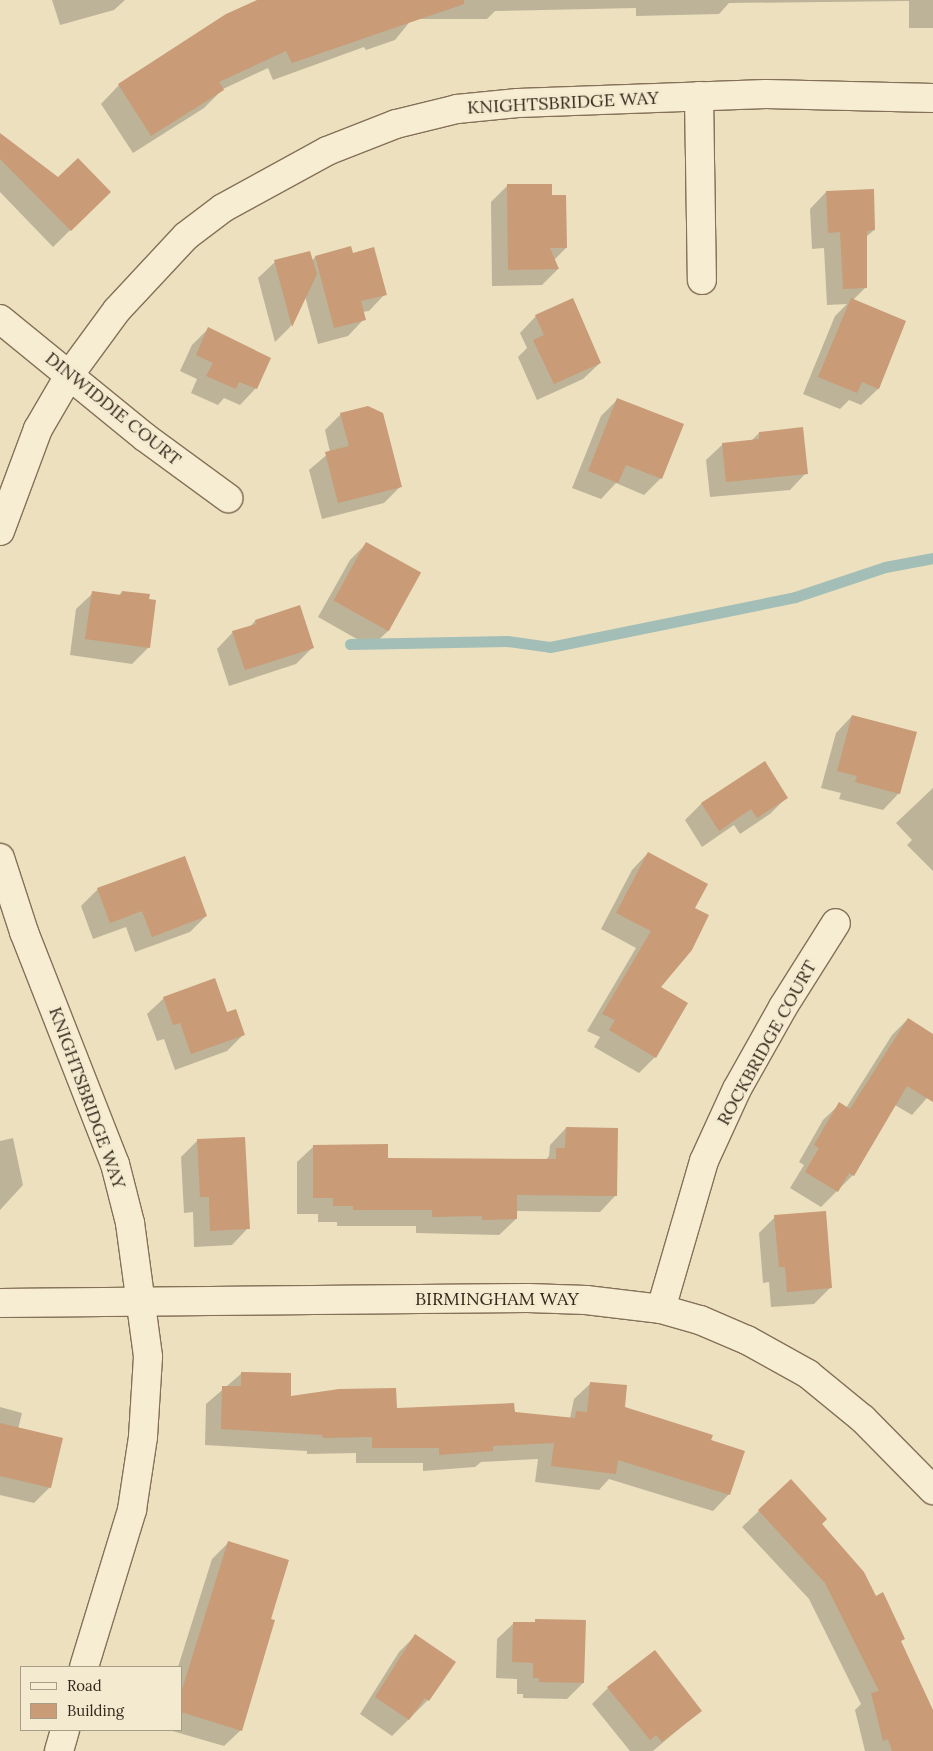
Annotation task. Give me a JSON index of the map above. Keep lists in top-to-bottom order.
{
  "streets": {
    "street": [
      "KNIGHTSBRIDGE WAY",
      "DINWIDDIE COURT",
      "ROCKBRIDGE COURT",
      "BIRMINGHAM WAY"
    ]
  },
  "crossings": [
    ["KNIGHTSBRIDGE WAY", "DINWIDDIE COURT"],
    ["KNIGHTSBRIDGE WAY", "BIRMINGHAM WAY"],
    ["ROCKBRIDGE COURT", "BIRMINGHAM WAY"]
  ],
  "legend": ["Road", "Building"]
}
